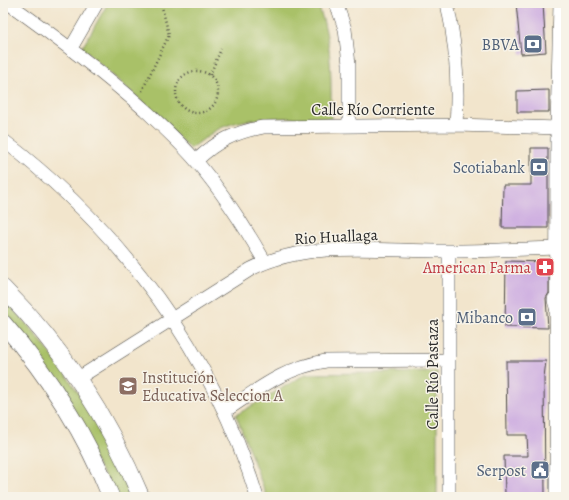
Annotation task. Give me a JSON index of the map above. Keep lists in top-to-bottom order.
{
  "streets": {
    "street": ["Calle Río Corriente", "Rio Huallaga", "Calle Río Pastaza"]
  },
  "crossings": [
    ["Rio Huallaga", "Calle Río Pastaza"]
  ],
  "places": {
    "bank": ["BBVA", "Scotiabank", "Mibanco"],
    "pharmacy": ["American Farma"],
    "school or university": ["Institución Educativa Seleccion A"],
    "public building": ["Serpost"]
  }
}
